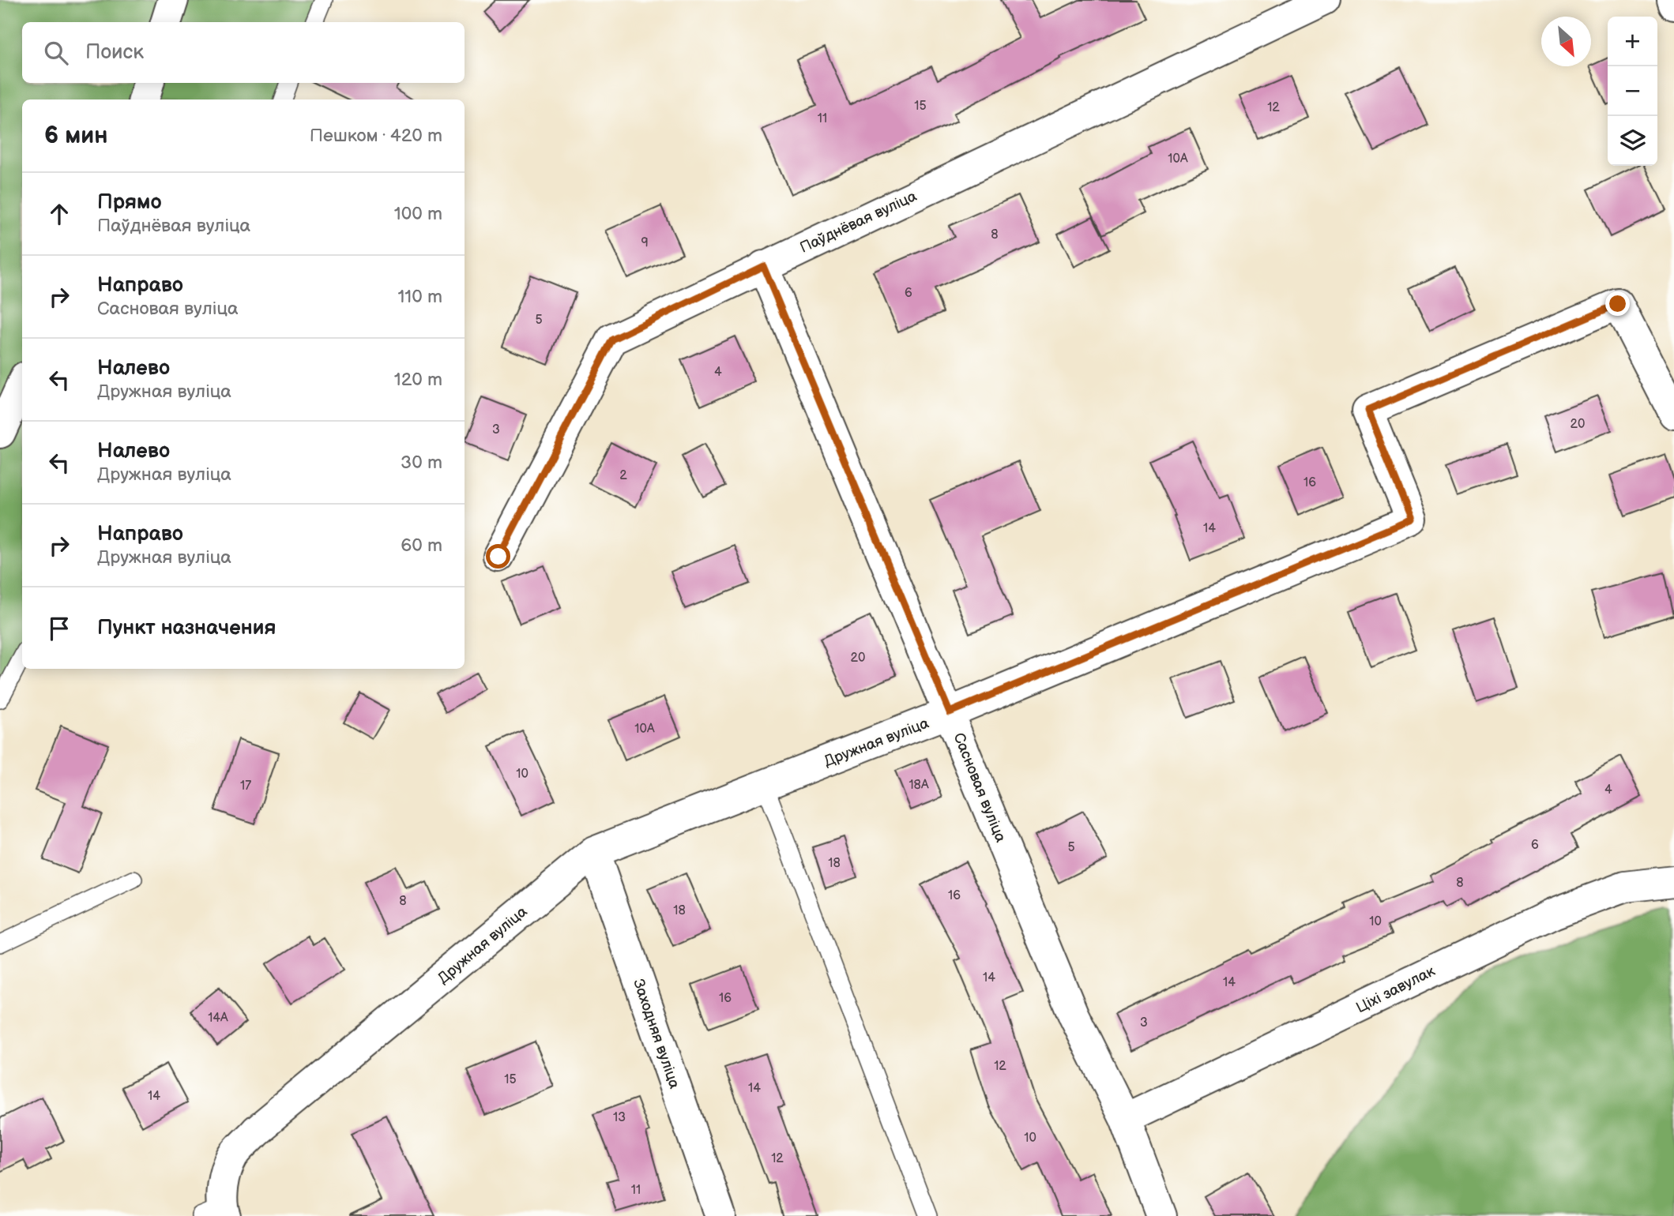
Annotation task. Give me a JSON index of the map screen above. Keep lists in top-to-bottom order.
{
  "streets": {
    "street": [
      "Паўднёвая вуліца",
      "Дружная вуліца",
      "Сасновая вуліца",
      "Ціхі завулак",
      "Заходняя вуліца"
    ]
  },
  "crossings": [
    ["Паўднёвая вуліца", "Сасновая вуліца"],
    ["Дружная вуліца", "Сасновая вуліца"],
    ["Дружная вуліца", "Заходняя вуліца"],
    ["Сасновая вуліца", "Ціхі завулак"]
  ],
  "house_numbers": [
    "15",
    "12",
    "11",
    "10А",
    "8",
    "9",
    "6",
    "5",
    "4",
    "20",
    "3",
    "2",
    "16",
    "14",
    "20",
    "10А",
    "10",
    "18А",
    "17",
    "4",
    "6",
    "5",
    "18",
    "8",
    "16",
    "8",
    "18",
    "10",
    "14",
    "14",
    "16",
    "14А",
    "3",
    "12",
    "15",
    "14",
    "14",
    "13",
    "10",
    "12",
    "11"
  ],
  "north": "bottom right",
  "page": {
    "map_buttons": ["+", "−"],
    "search": "Поиск",
    "heading": ["6 мин", "Пешком · 420 m"],
    "list": [
      ["Прямо", "Паўднёвая вуліца", "100 m"],
      ["Направо", "Сасновая вуліца", "110 m"],
      ["Налево", "Дружная вуліца", "120 m"],
      ["Налево", "Дружная вуліца", "30 m"],
      ["Направо", "Дружная вуліца", "60 m"],
      "Пункт назначения"
    ]
  }
}
